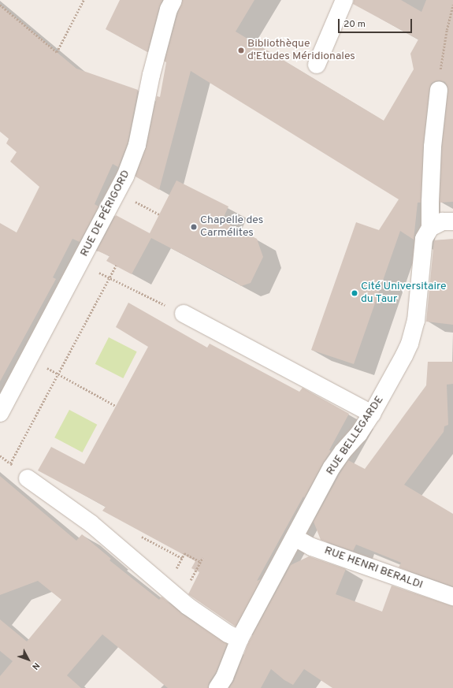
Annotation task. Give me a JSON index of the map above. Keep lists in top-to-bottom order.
{
  "streets": {
    "street": ["RUE DE PÉRIGORD", "RUE BELLEGARDE", "RUE HENRI BERALDI"]
  },
  "crossings": [
    ["RUE BELLEGARDE", "RUE HENRI BERALDI"]
  ],
  "places": ["Bibliothèque d'Etudes Méridionales", "Chapelle des Carmélites", "Cité Universitaire du Taur"],
  "scale_bar": "20 m",
  "north": "bottom right"
}
